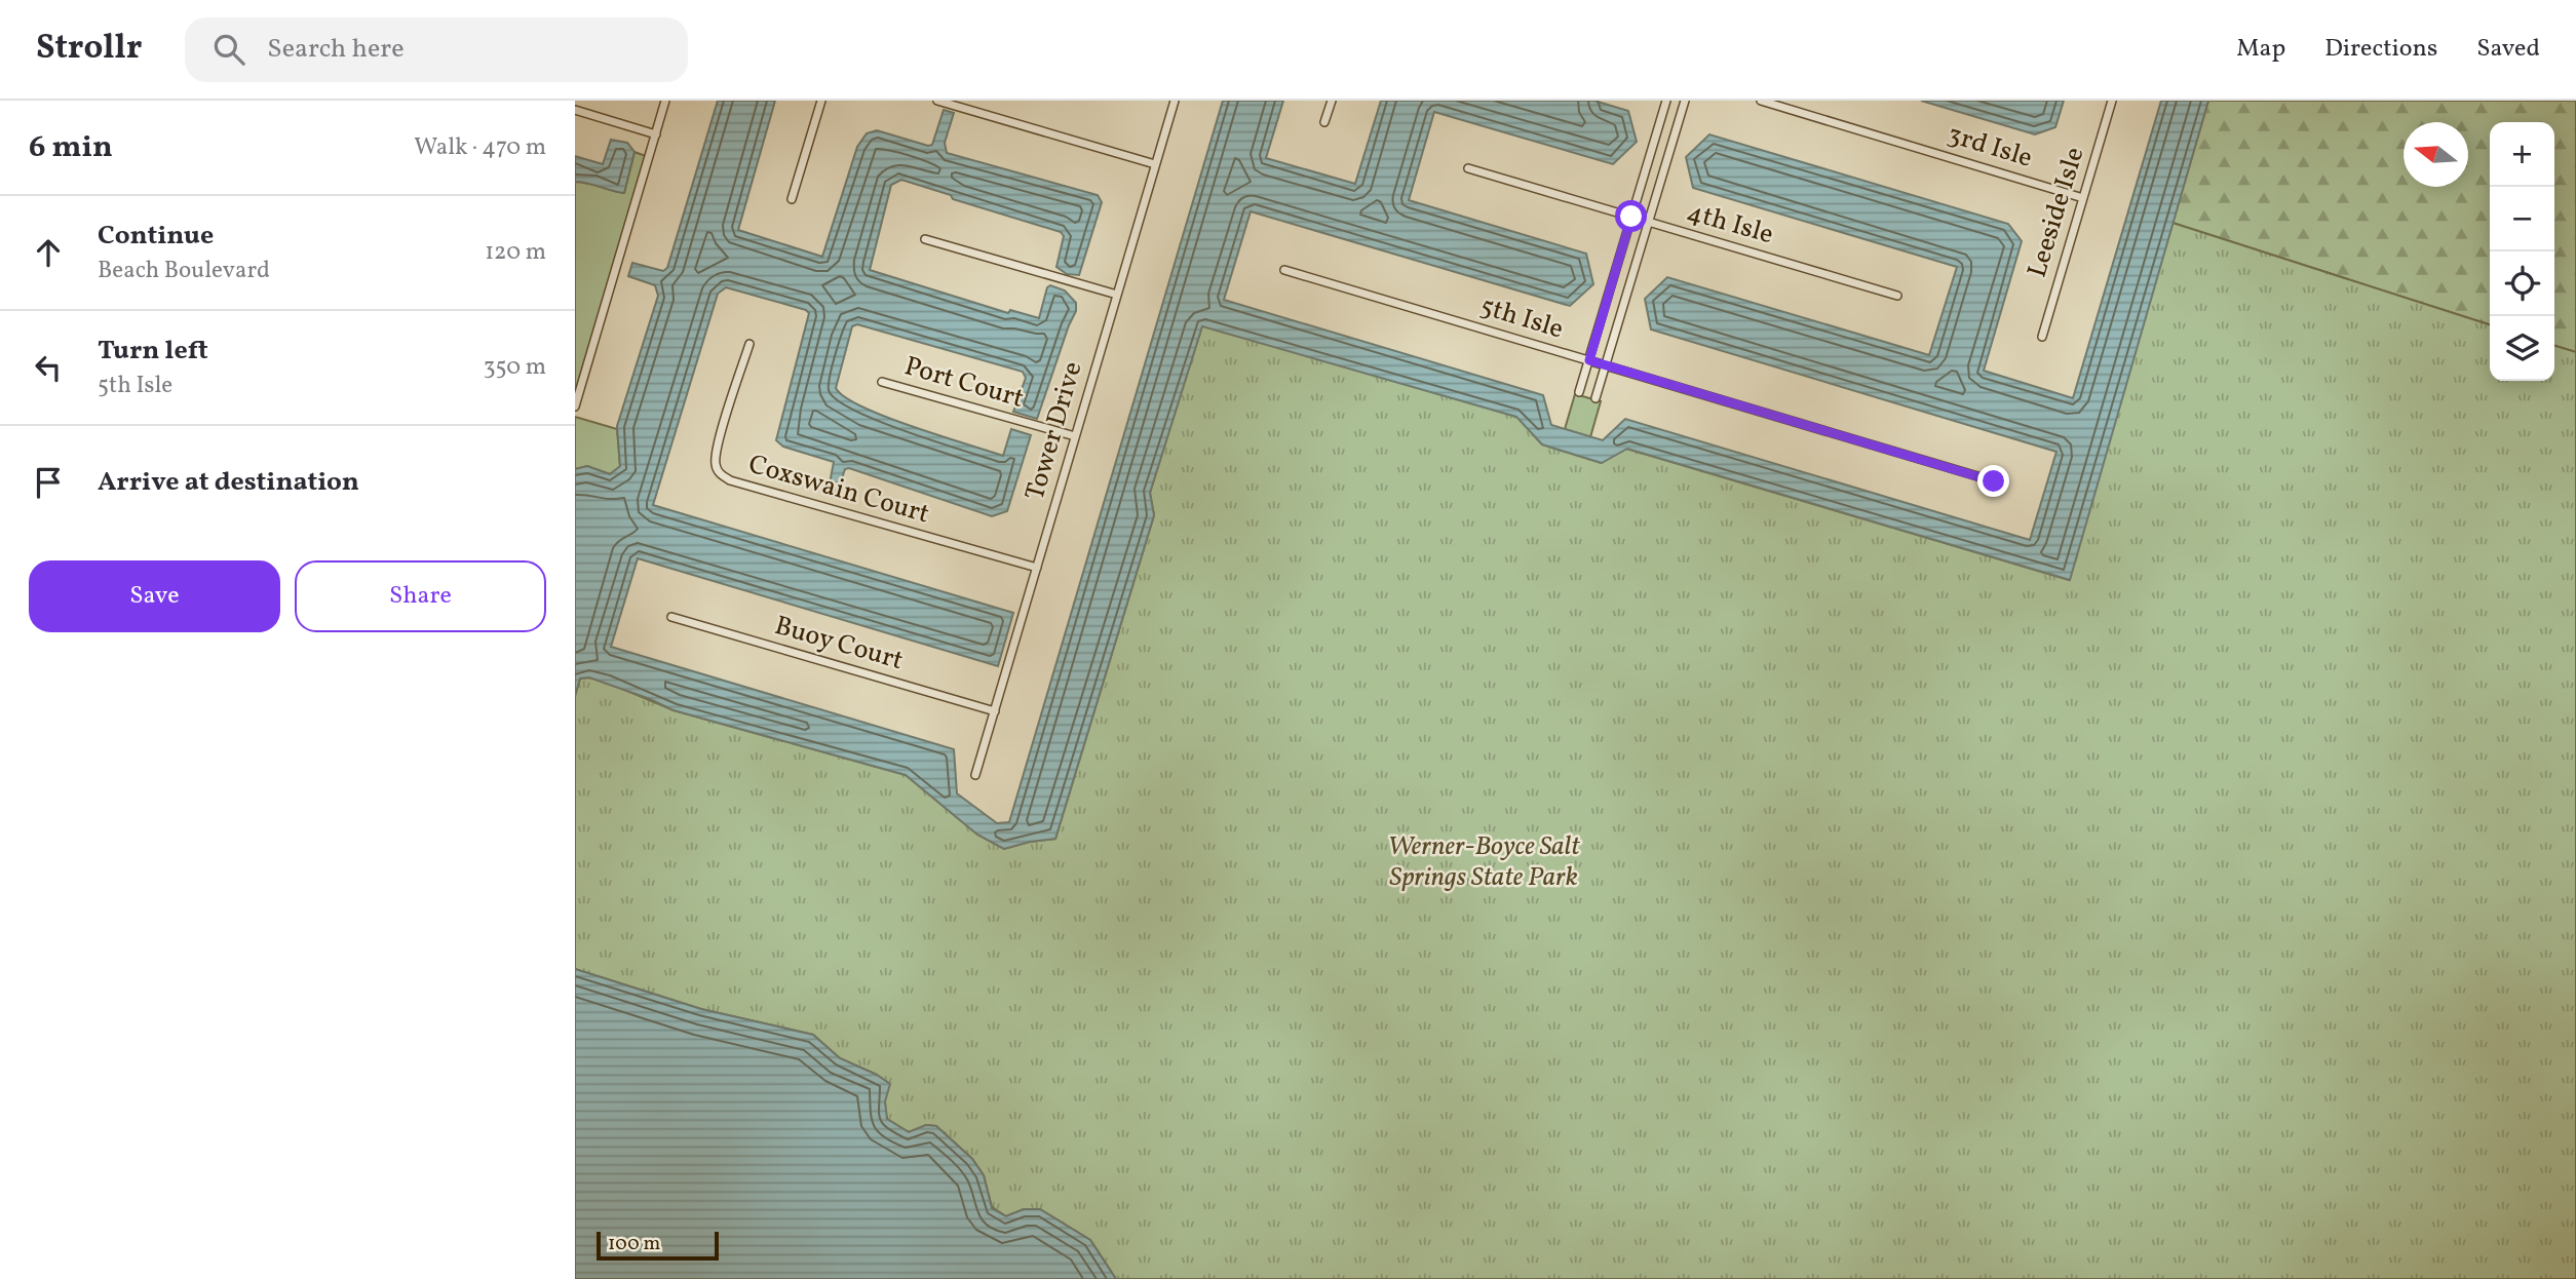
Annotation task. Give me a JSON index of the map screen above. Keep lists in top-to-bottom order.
{
  "streets": {
    "street": [
      "3rd Isle",
      "Leeside Isle",
      "4th Isle",
      "5th Isle",
      "Port Court",
      "Tower Drive",
      "Coxswain Court",
      "Buoy Court"
    ]
  },
  "crossings": [
    ["3rd Isle", "Leeside Isle"],
    ["Port Court", "Tower Drive"],
    ["Tower Drive", "Coxswain Court"],
    ["Tower Drive", "Buoy Court"]
  ],
  "parks": ["Werner-Boyce Salt Springs State Park"],
  "scale_bar": "100 m",
  "north": "left",
  "page": {
    "header": "Strollr",
    "search": "Search here",
    "nav": ["Map", "Directions", "Saved"],
    "heading": ["6 min", "Walk · 470 m"],
    "map_buttons": ["+", "−"],
    "list": [
      ["Continue", "Beach Boulevard", "120 m"],
      ["Turn left", "5th Isle", "350 m"],
      "Arrive at destination"
    ],
    "buttons": ["Save", "Share"],
    "scale": "100 m"
  }
}
